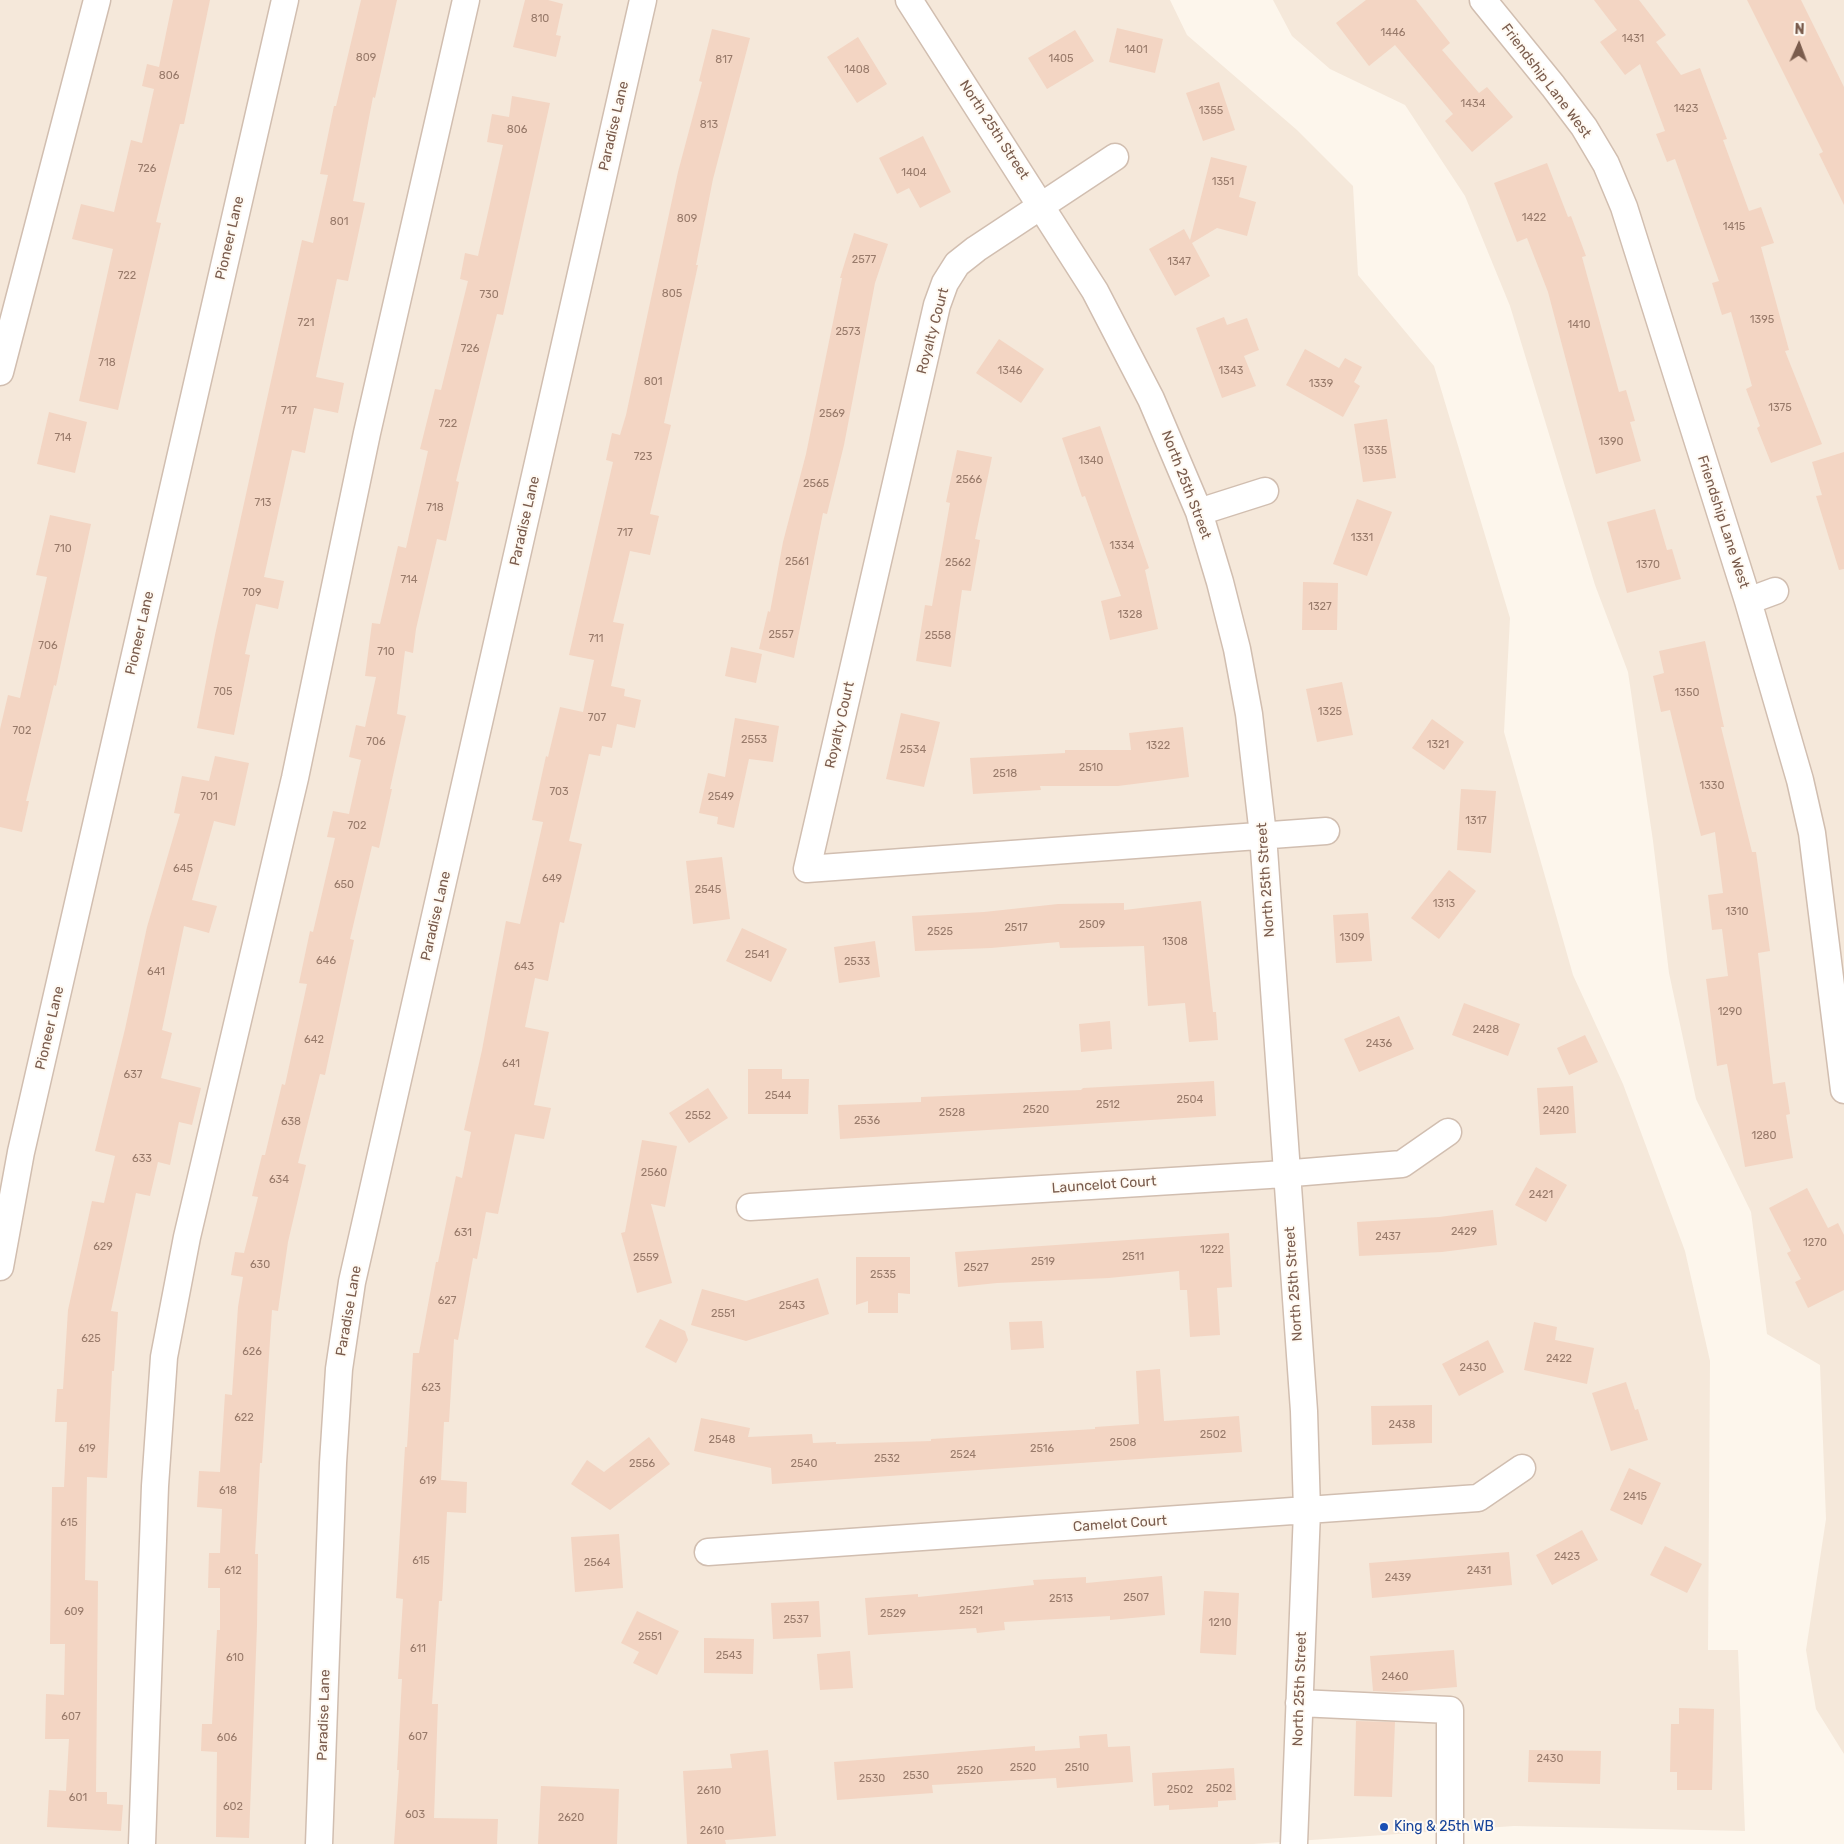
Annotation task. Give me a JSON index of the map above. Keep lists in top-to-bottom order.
{
  "streets": {
    "street": [
      "Friendship Lane West",
      "Paradise Lane",
      "North 25th Street",
      "Pioneer Lane",
      "Royalty Court",
      "Launcelot Court",
      "Camelot Court"
    ]
  },
  "crossings": [
    ["North 25th Street", "Royalty Court"],
    ["North 25th Street", "Launcelot Court"],
    ["North 25th Street", "Camelot Court"]
  ],
  "places": ["King & 25th WB"],
  "house_numbers": [
    "810",
    "1446",
    "1431",
    "1401",
    "809",
    "1405",
    "817",
    "1408",
    "806",
    "1434",
    "1423",
    "1355",
    "813",
    "806",
    "726",
    "1404",
    "1351",
    "1422",
    "809",
    "801",
    "1415",
    "2577",
    "1347",
    "722",
    "805",
    "730",
    "1395",
    "721",
    "1410",
    "2573",
    "726",
    "718",
    "1346",
    "1343",
    "801",
    "1339",
    "1375",
    "717",
    "2569",
    "722",
    "714",
    "1390",
    "1335",
    "723",
    "1340",
    "2566",
    "2565",
    "713",
    "718",
    "717",
    "1331",
    "1334",
    "710",
    "2561",
    "2562",
    "1370",
    "714",
    "709",
    "1327",
    "1328",
    "2557",
    "2558",
    "711",
    "706",
    "710",
    "705",
    "1350",
    "1325",
    "707",
    "702",
    "2553",
    "706",
    "1321",
    "1322",
    "2534",
    "2510",
    "2518",
    "1330",
    "703",
    "701",
    "2549",
    "1317",
    "702",
    "645",
    "649",
    "650",
    "2545",
    "1313",
    "1310",
    "2509",
    "2517",
    "2525",
    "1309",
    "1308",
    "2541",
    "646",
    "2533",
    "643",
    "641",
    "1290",
    "2428",
    "642",
    "2436",
    "641",
    "637",
    "2544",
    "2504",
    "2512",
    "2520",
    "2420",
    "2528",
    "2552",
    "2536",
    "638",
    "1280",
    "633",
    "2560",
    "634",
    "2421",
    "2429",
    "631",
    "2437",
    "1270",
    "629",
    "1222",
    "2511",
    "2559",
    "2519",
    "630",
    "2527",
    "2535",
    "627",
    "2543",
    "2551",
    "625",
    "626",
    "2422",
    "2430",
    "623",
    "622",
    "2438",
    "2502",
    "2548",
    "2508",
    "619",
    "2516",
    "2524",
    "2532",
    "2556",
    "2540",
    "619",
    "618",
    "2415",
    "615",
    "2423",
    "615",
    "2564",
    "612",
    "2431",
    "2439",
    "2507",
    "2513",
    "2521",
    "609",
    "2529",
    "2537",
    "1210",
    "2551",
    "611",
    "2543",
    "610",
    "2460",
    "607",
    "607",
    "606",
    "2430",
    "2520",
    "2510",
    "2520",
    "2530",
    "2530",
    "2502",
    "2502",
    "2610",
    "601",
    "602",
    "603",
    "2620",
    "2610"
  ],
  "north": "top"
}
